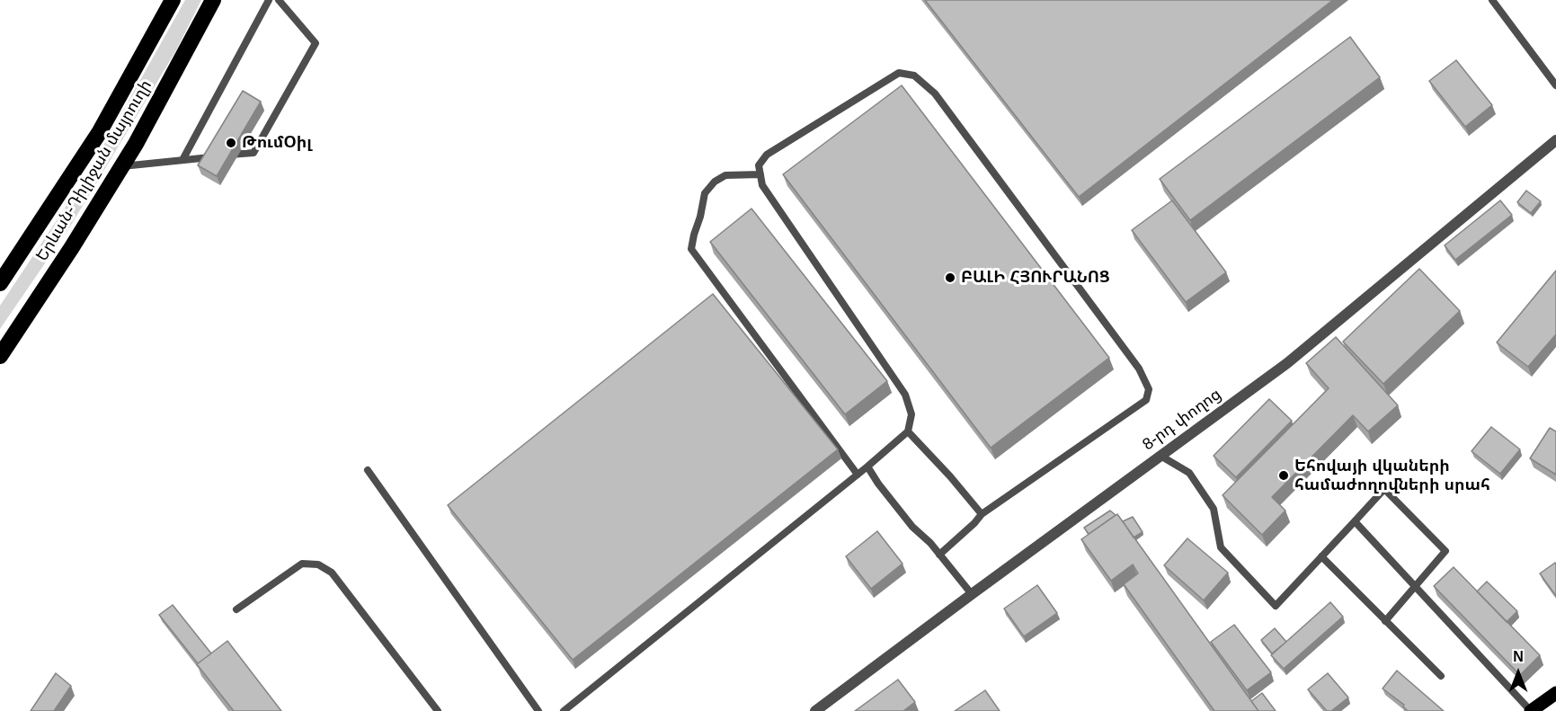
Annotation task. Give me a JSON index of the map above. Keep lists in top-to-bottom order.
{
  "streets": {
    "highway": ["Երևան-Դիլիջան մայրուղի"],
    "street": ["8-րդ փողոց"]
  },
  "places": ["ԹումՕիլ", "ԲԱԼԻ ՀՅՈՒՐԱՆՈՑ", "Եհովայի վկաների համաժողովների սրահ"],
  "north": "top"
}
